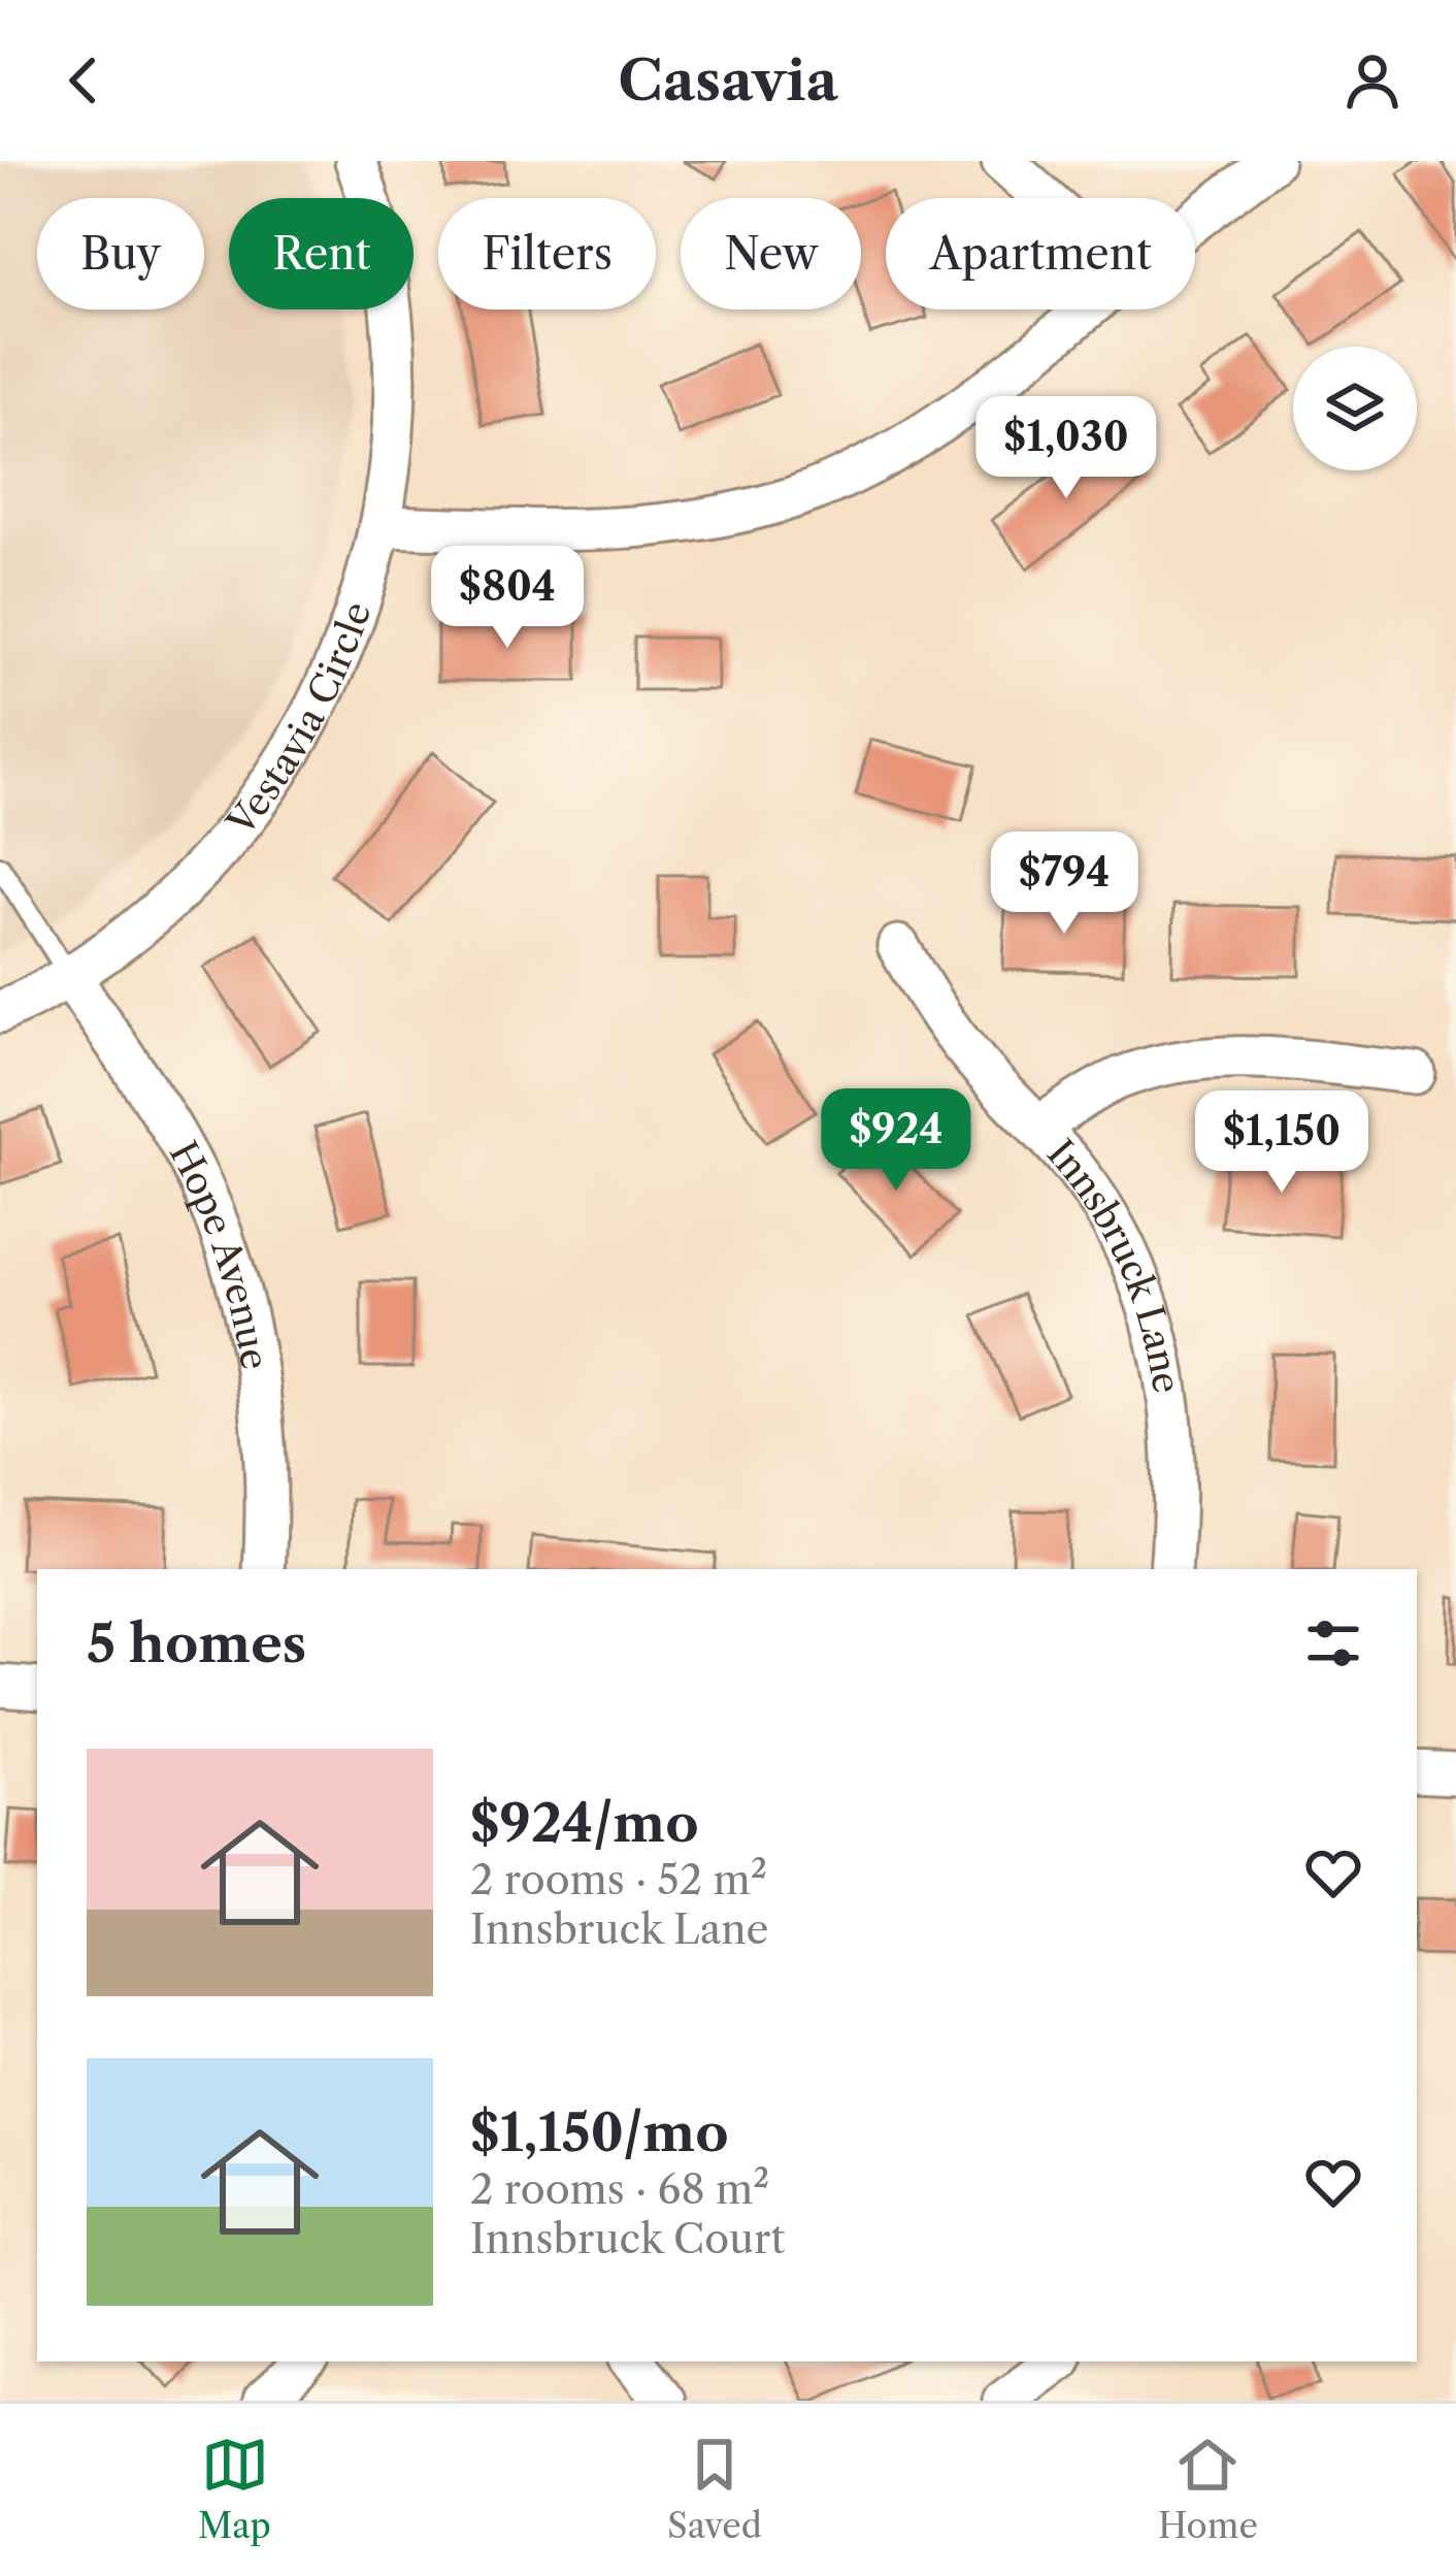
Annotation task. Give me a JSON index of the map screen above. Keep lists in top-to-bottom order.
{
  "streets": {
    "street": ["Vestavia Circle", "Hope Avenue", "Innsbruck Lane"]
  },
  "crossings": [
    ["Vestavia Circle", "Hope Avenue"]
  ],
  "page": {
    "header": "Casavia",
    "chip": [
      "Buy",
      "Rent",
      "Filters",
      "New",
      "Apartment"
    ],
    "price": [
      "$1,030",
      "$804",
      "$794",
      "$924",
      "$1,150"
    ],
    "heading": "5 homes",
    "list": [
      {
        "name": "$924/mo",
        "note": "2 rooms · 52 m² · Innsbruck Lane"
      },
      {
        "name": "$1,150/mo",
        "note": "2 rooms · 68 m² · Innsbruck Court"
      }
    ],
    "tabs": ["Map", "Saved", "Home"]
  }
}
